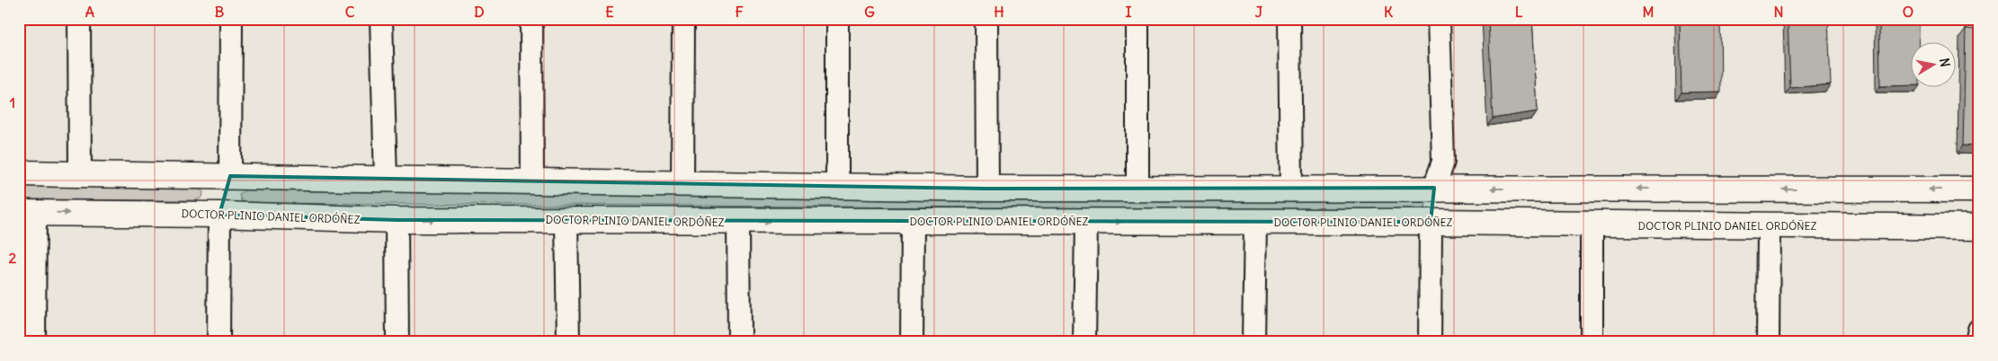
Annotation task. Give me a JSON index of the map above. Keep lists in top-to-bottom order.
{
  "streets": {
    "street": ["DOCTOR PLINIO DANIEL ORDÓÑEZ"]
  },
  "north": "right",
  "grid": {
    "columns": [
      "A",
      "B",
      "C",
      "D",
      "E",
      "F",
      "G",
      "H",
      "I",
      "J",
      "K",
      "L",
      "M",
      "N",
      "O"
    ],
    "rows": ["1", "2"]
  }
}
